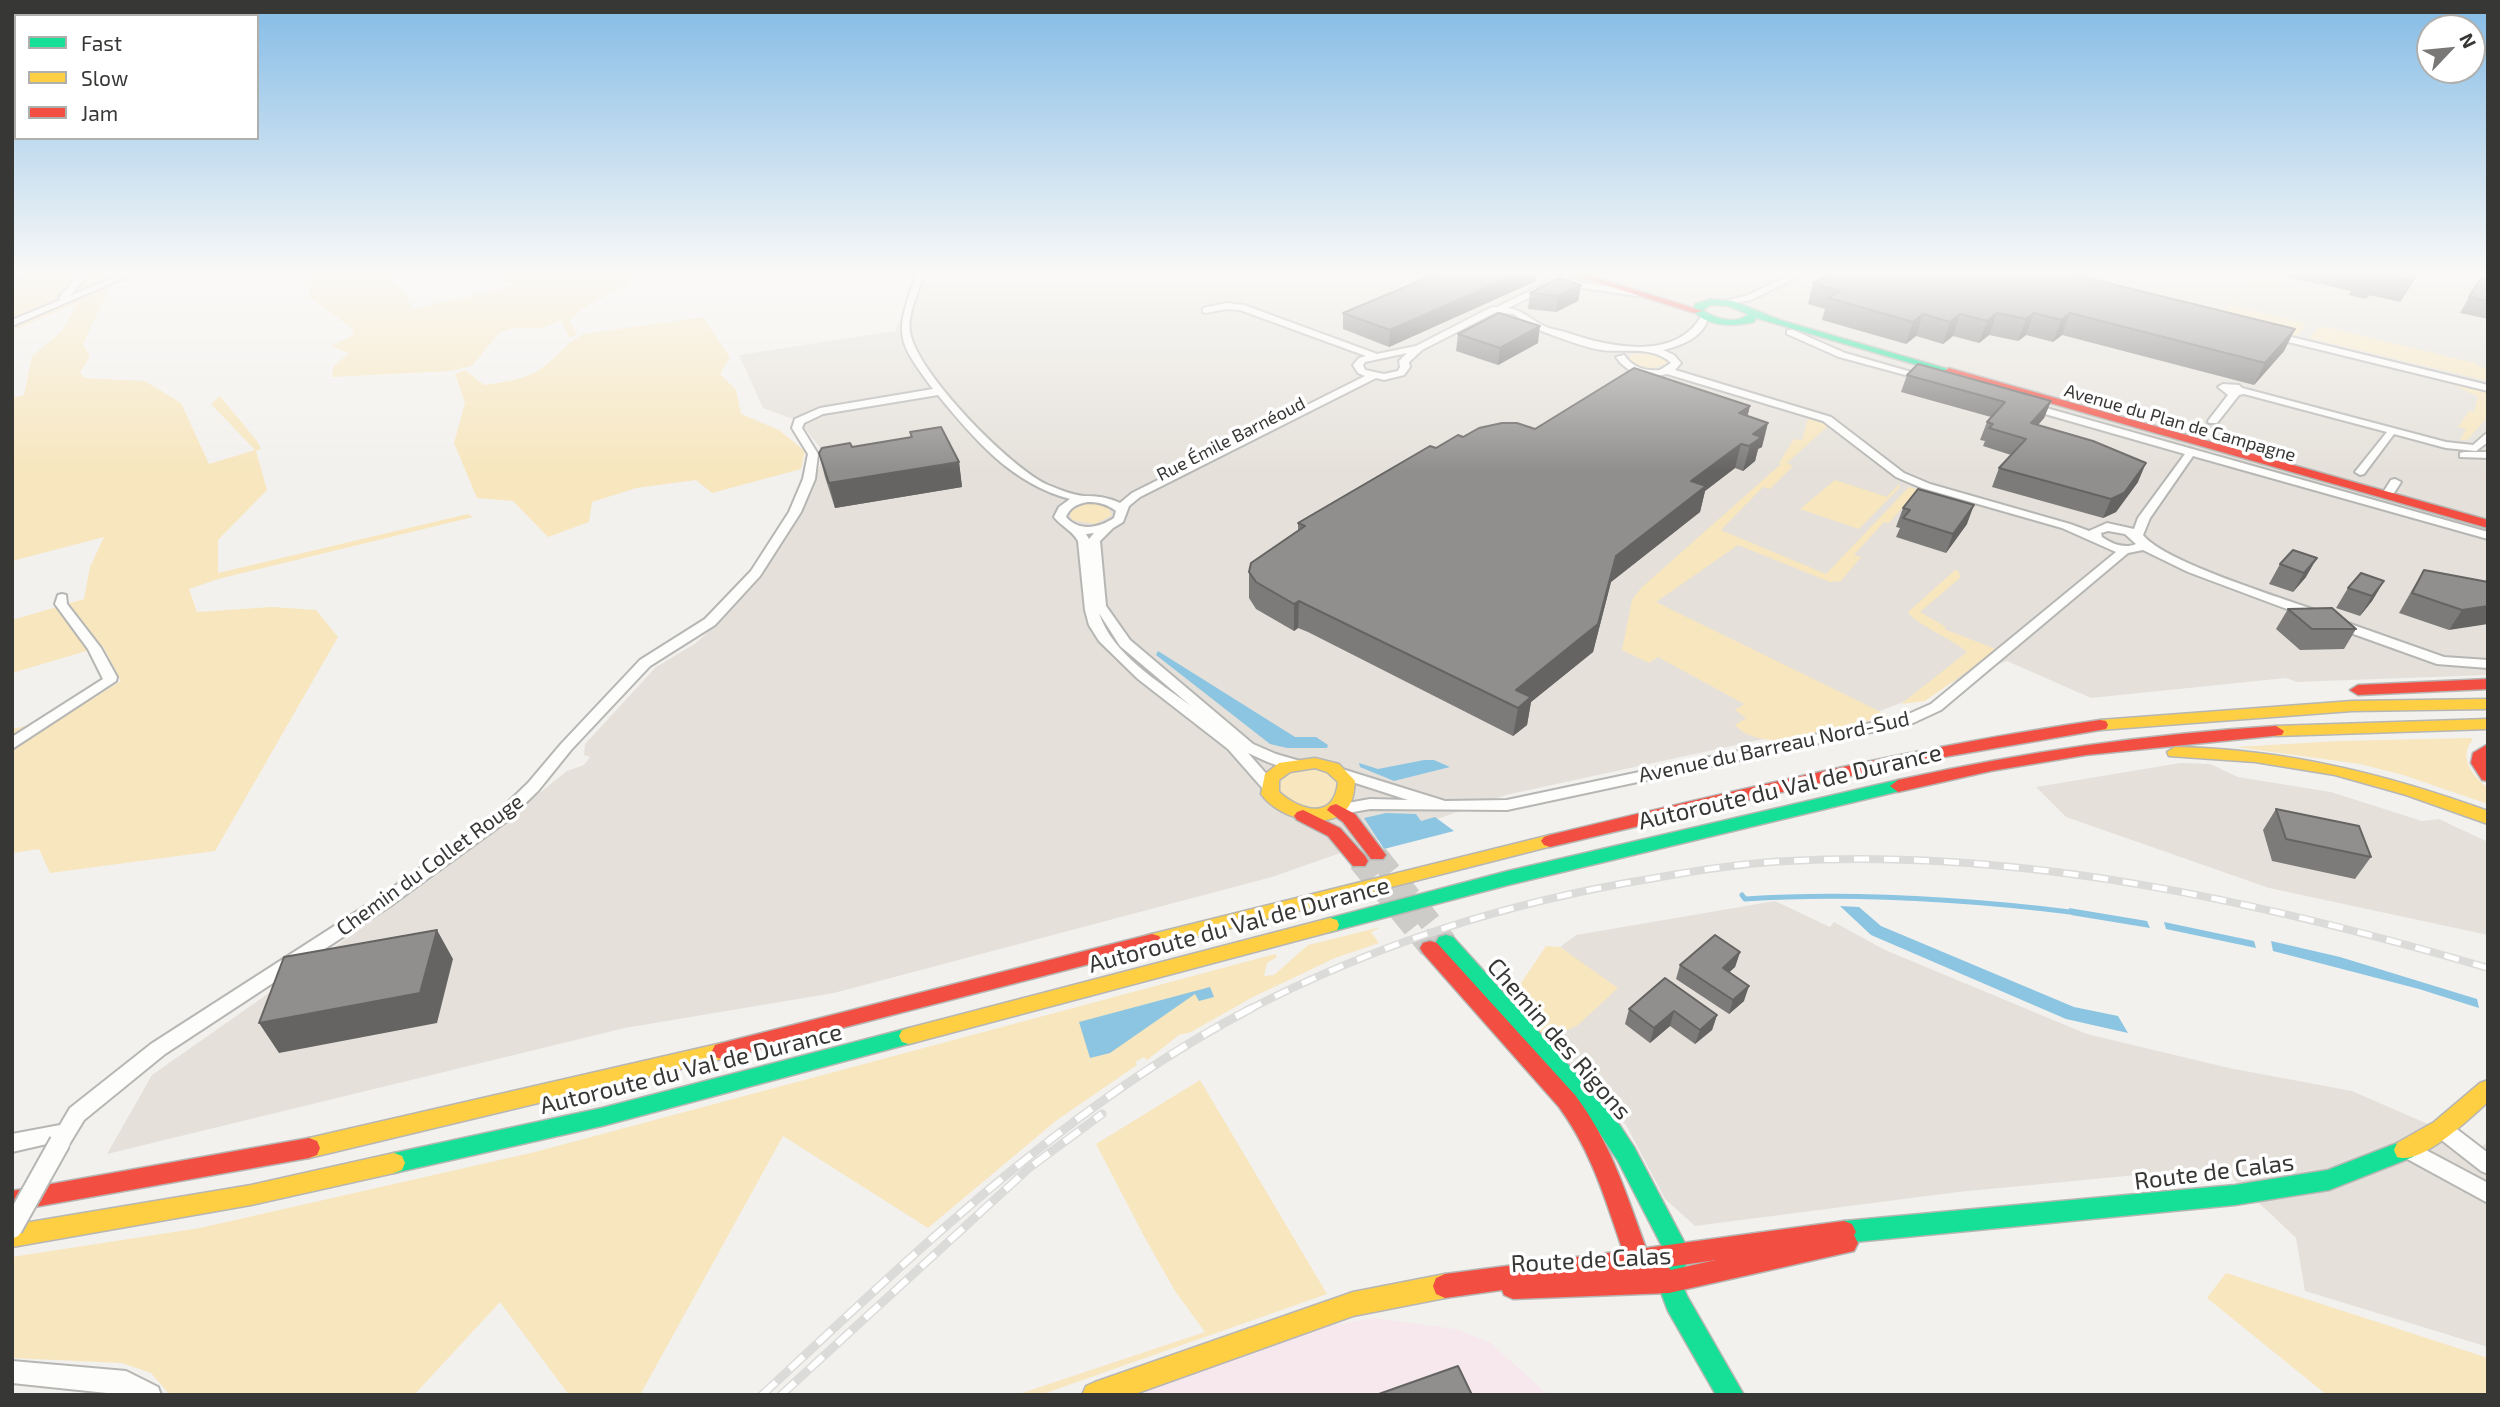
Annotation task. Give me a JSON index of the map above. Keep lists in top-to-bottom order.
{
  "streets": {
    "main road": [
      "Avenue du Plan de Campagne",
      "Autoroute du Val de Durance",
      "Chemin des Rigons",
      "Route de Calas"
    ],
    "street": ["Rue Émile Barnéoud", "Avenue du Barreau Nord-Sud", "Chemin du Collet Rouge"]
  },
  "crossings": [
    ["Chemin des Rigons", "Route de Calas"]
  ],
  "legend": ["Fast", "Slow", "Jam"],
  "north": "top right"
}
